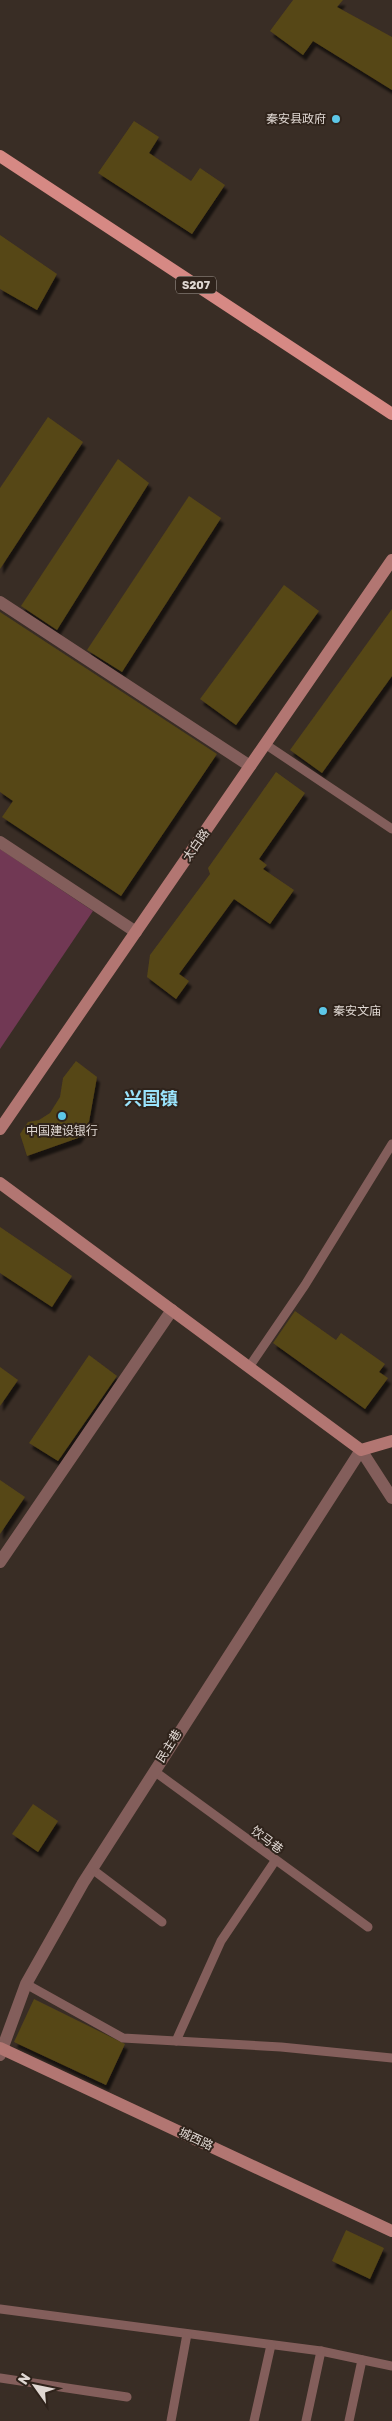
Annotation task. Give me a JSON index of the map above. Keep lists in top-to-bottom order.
{
  "streets": {
    "main road": ["S207", "太白路", "城西路"],
    "street": ["民主巷"],
    "lane": ["饮马巷"]
  },
  "crossings": [
    ["民主巷", "饮马巷"],
    ["民主巷", "城西路"]
  ],
  "districts": ["兴国镇"],
  "places": ["秦安县政府", "秦安文庙", "中国建设银行"],
  "north": "top left"
}
